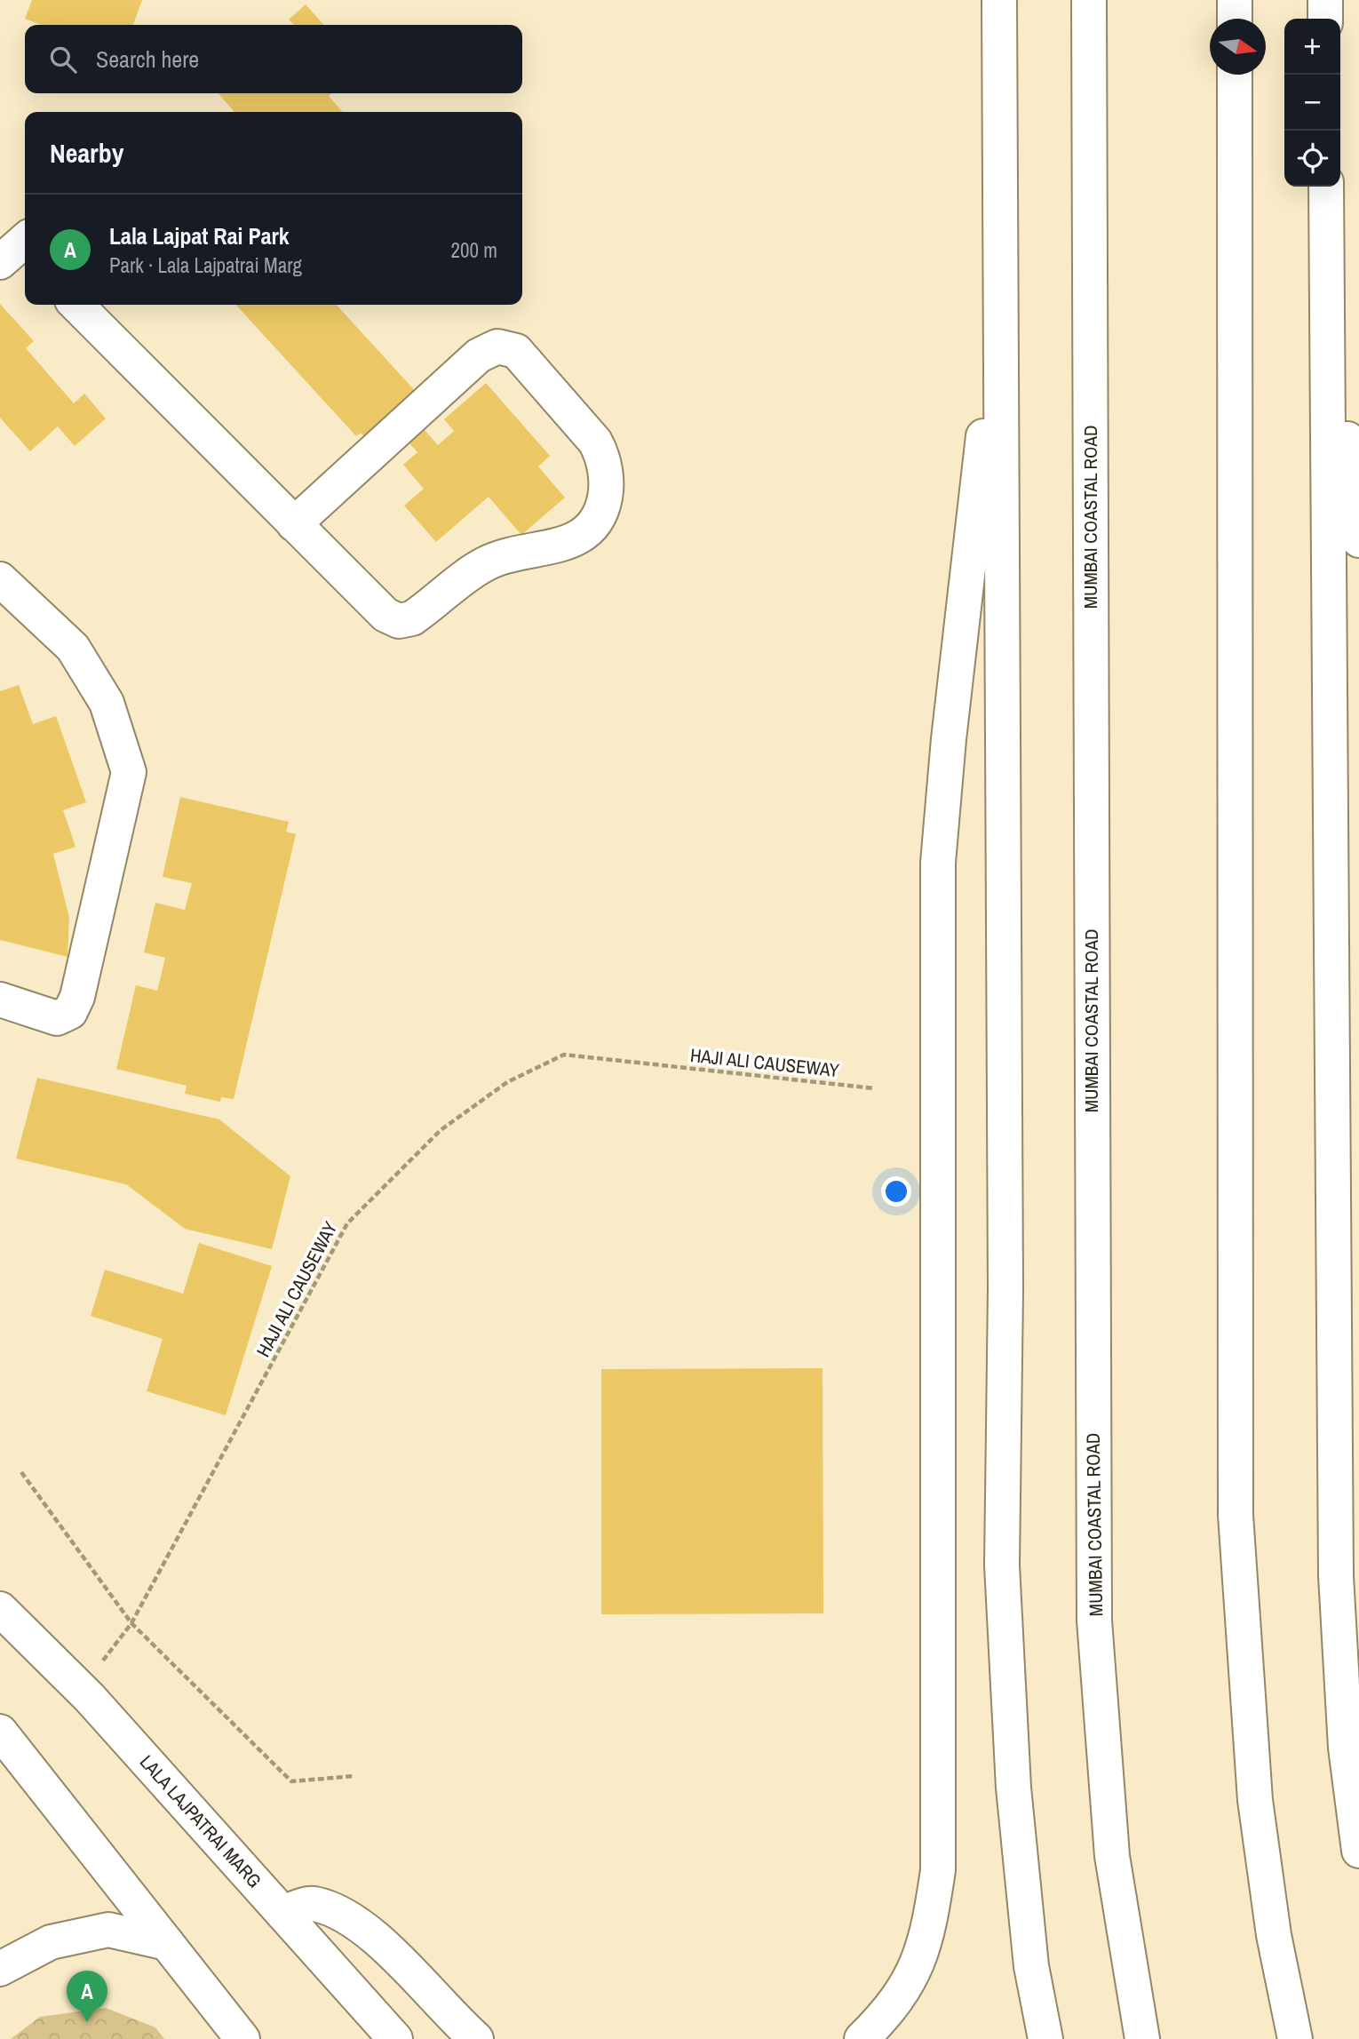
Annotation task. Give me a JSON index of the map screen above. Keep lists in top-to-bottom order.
{
  "streets": {
    "main road": ["MUMBAI COASTAL ROAD", "LALA LAJPATRAI MARG"],
    "path": ["HAJI ALI CAUSEWAY"]
  },
  "crossings": [
    ["HAJI ALI CAUSEWAY", "LALA LAJPATRAI MARG"]
  ],
  "north": "right",
  "page": {
    "map_buttons": ["+", "−"],
    "search": "Search here",
    "heading": "Nearby",
    "list": [
      {
        "mark": "A",
        "name": "Lala Lajpat Rai Park",
        "note": "Park · Lala Lajpatrai Marg",
        "value": "200 m"
      }
    ],
    "pins": "A"
  }
}
